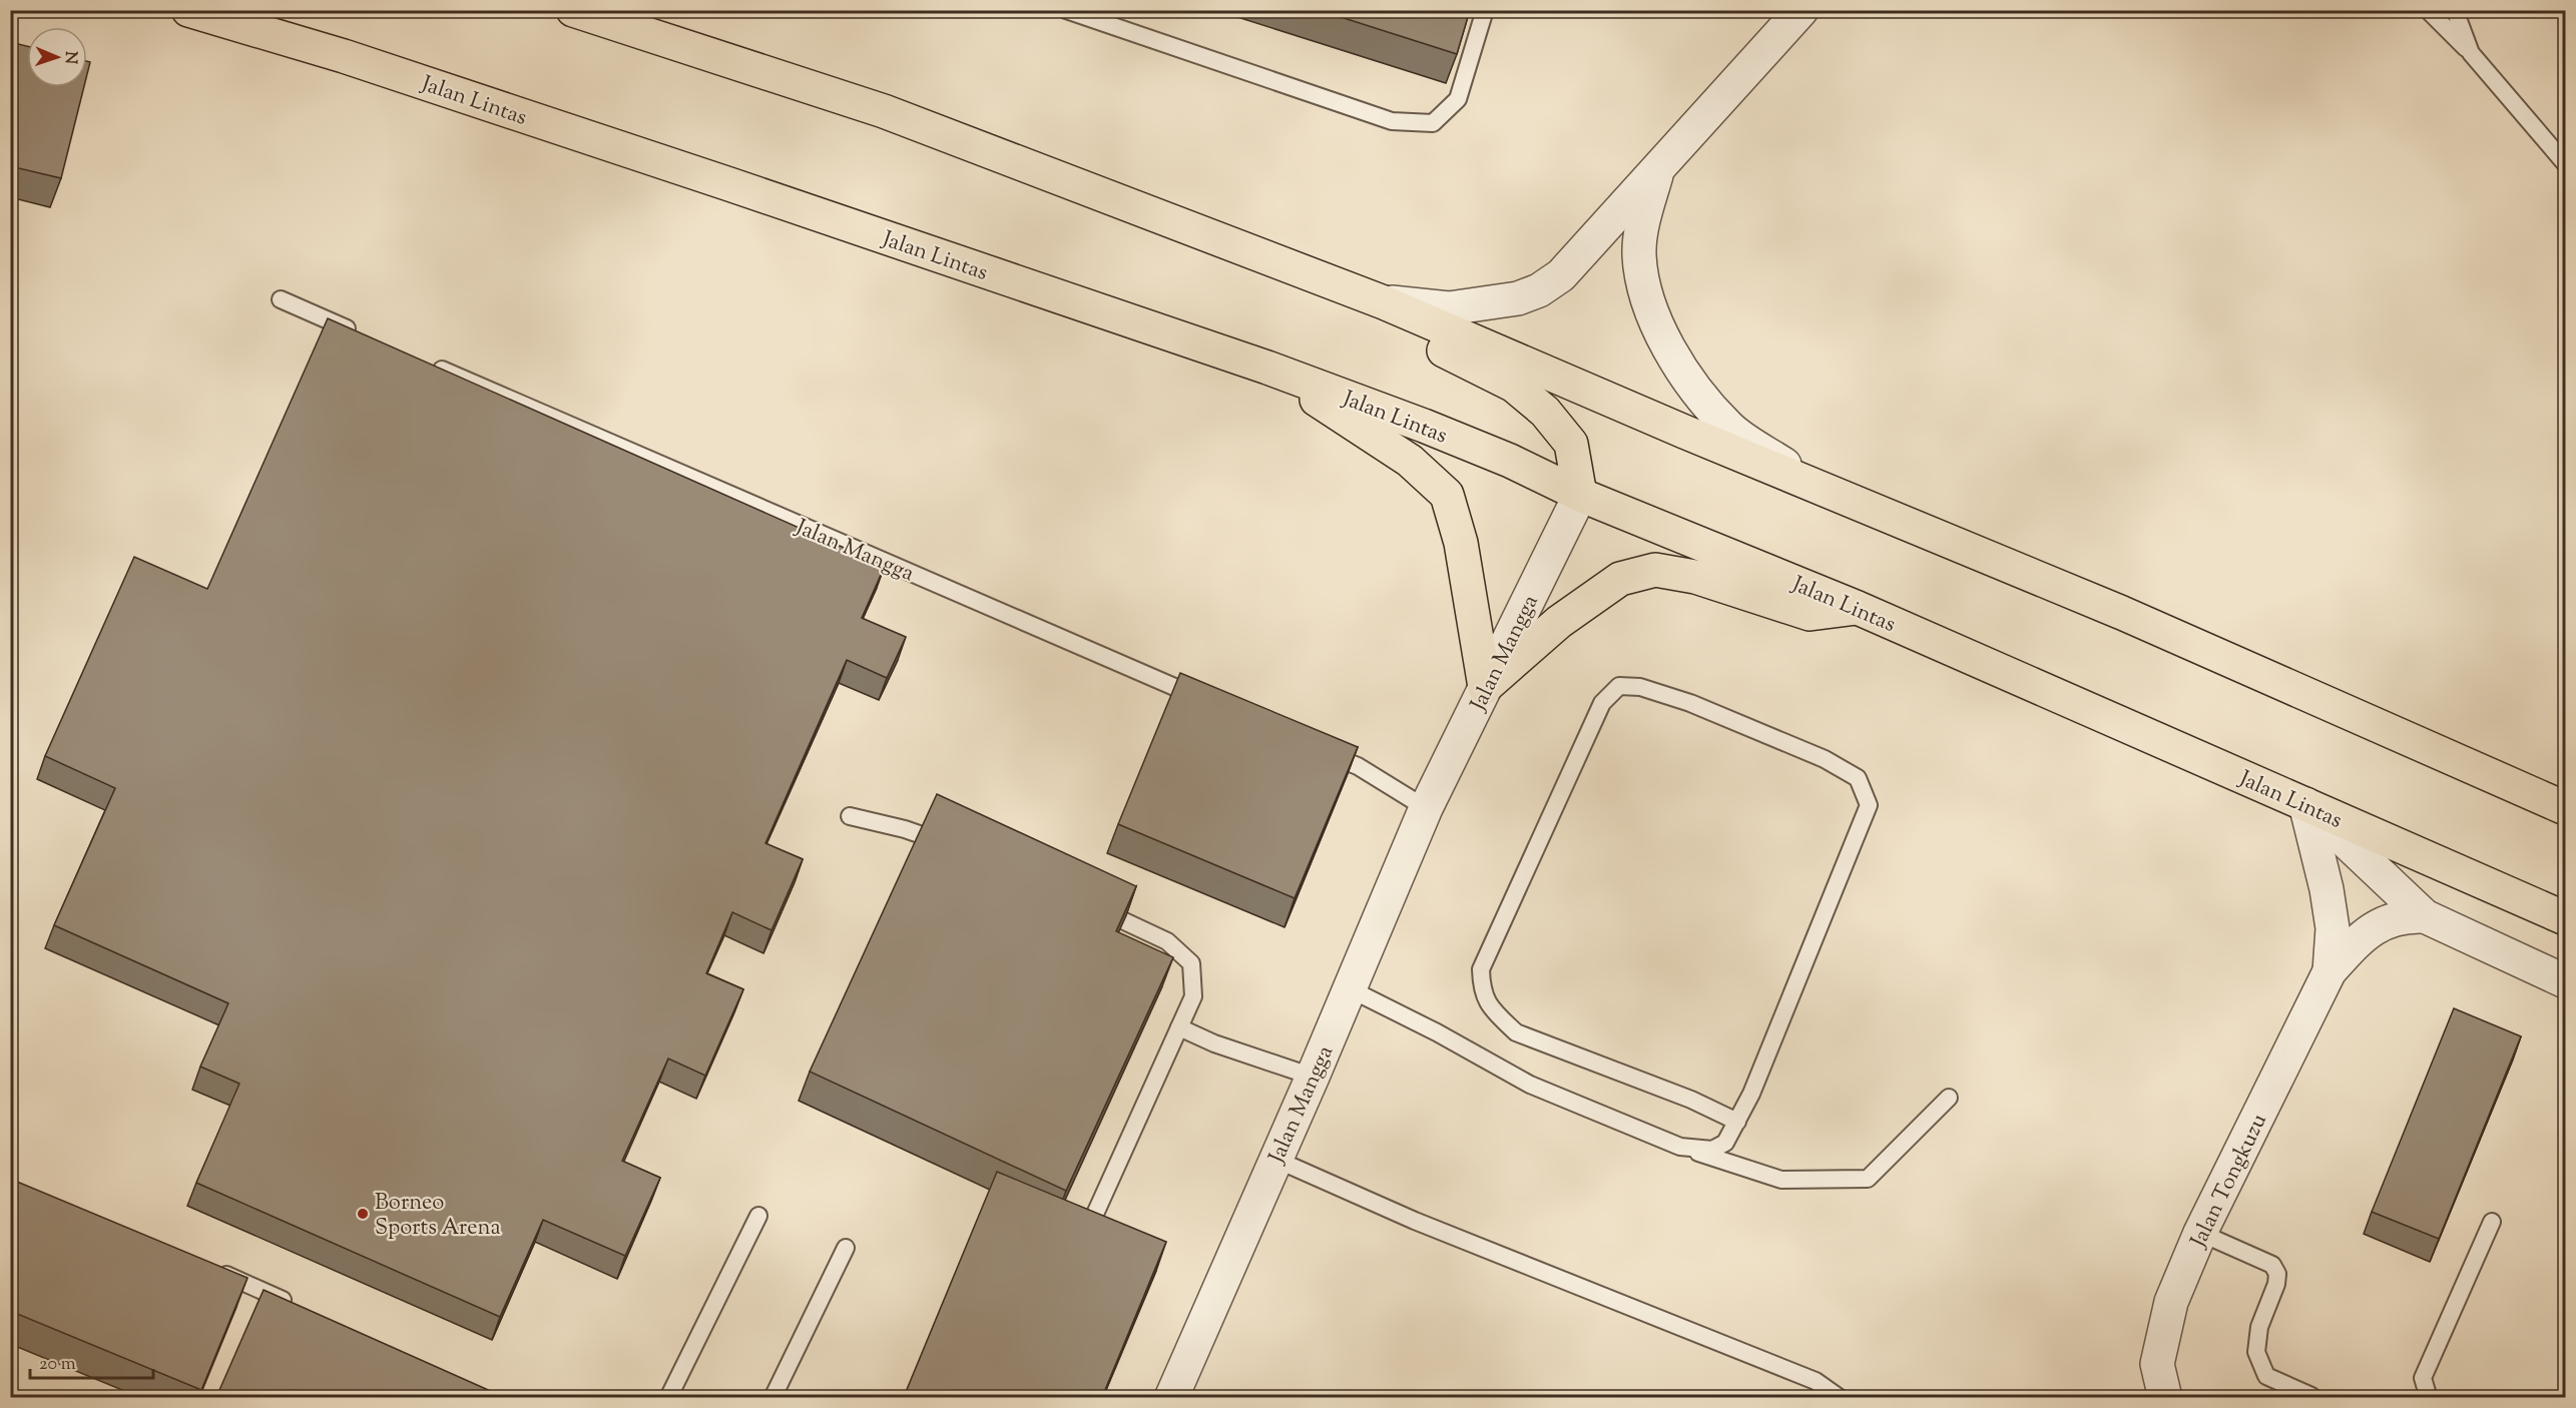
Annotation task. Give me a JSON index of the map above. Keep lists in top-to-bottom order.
{
  "streets": {
    "highway": ["Jalan Lintas"],
    "street": ["Jalan Mangga", "Jalan Tongkuzu"]
  },
  "crossings": [
    ["Jalan Lintas", "Jalan Mangga"],
    ["Jalan Lintas", "Jalan Tongkuzu"]
  ],
  "places": ["Borneo Sports Arena"],
  "scale_bar": "20 m",
  "north": "right"
}
